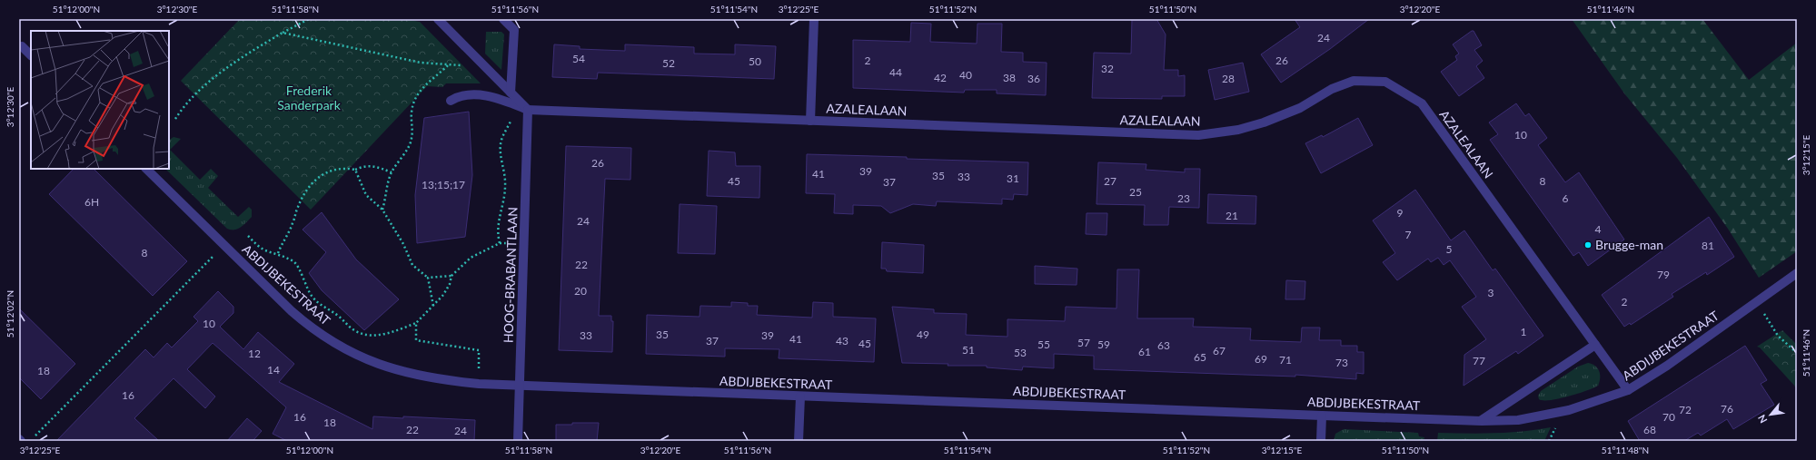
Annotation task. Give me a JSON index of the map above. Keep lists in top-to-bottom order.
{
  "streets": {
    "street": ["AZALEALAAN", "HOOG-BRABANTLAAN", "ABDIJBEKESTRAAT"]
  },
  "crossings": [
    ["AZALEALAAN", "HOOG-BRABANTLAAN"],
    ["AZALEALAAN", "ABDIJBEKESTRAAT"],
    ["HOOG-BRABANTLAAN", "ABDIJBEKESTRAAT"]
  ],
  "parks": ["Frederik Sanderpark"],
  "places": ["Brugge-man"],
  "house_numbers": [
    "24",
    "54",
    "2",
    "26",
    "50",
    "52",
    "32",
    "44",
    "40",
    "42",
    "38",
    "36",
    "28",
    "10",
    "26",
    "39",
    "41",
    "35",
    "33",
    "31",
    "45",
    "27",
    "8",
    "37",
    "13;15;17",
    "25",
    "23",
    "6",
    "6H",
    "9",
    "21",
    "24",
    "4",
    "7",
    "81",
    "5",
    "8",
    "22",
    "79",
    "20",
    "3",
    "2",
    "10",
    "1",
    "35",
    "49",
    "33",
    "39",
    "41",
    "37",
    "43",
    "57",
    "45",
    "55",
    "59",
    "63",
    "51",
    "67",
    "61",
    "53",
    "12",
    "65",
    "69",
    "71",
    "77",
    "73",
    "14",
    "18",
    "16",
    "76",
    "72",
    "16",
    "70",
    "18",
    "22",
    "68",
    "24"
  ],
  "north": "bottom left",
  "coordinates": [
    "51°12'00\"N",
    "3°12'30\"E",
    "51°11'58\"N",
    "51°11'56\"N",
    "51°11'54\"N",
    "3°12'25\"E",
    "51°11'52\"N",
    "51°11'50\"N",
    "3°12'20\"E",
    "51°11'46\"N",
    "3°12'15\"E",
    "51°12'02\"N",
    "51°11'48\"N"
  ]
}
